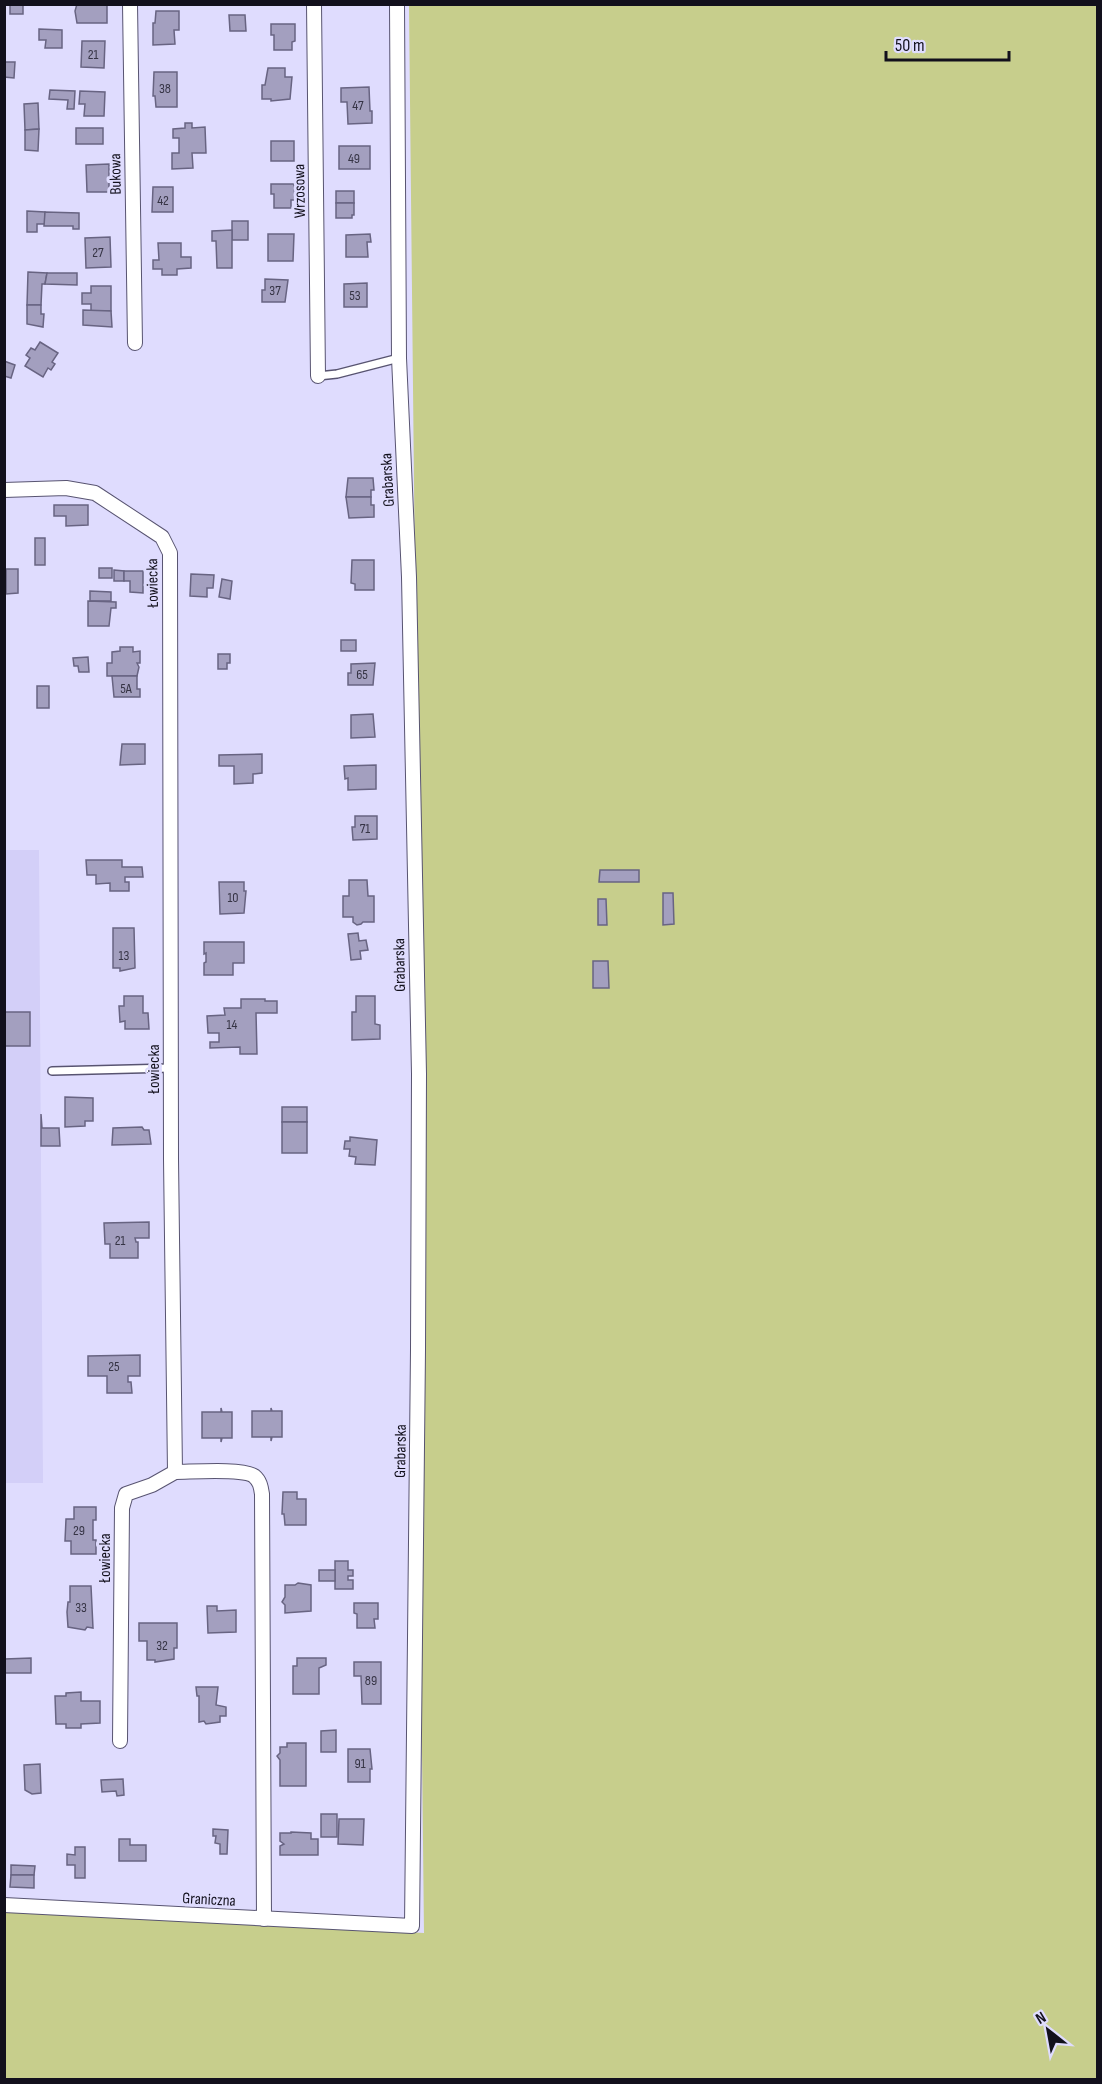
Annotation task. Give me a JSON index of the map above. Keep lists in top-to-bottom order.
{
  "streets": {
    "street": [
      "Bukowa",
      "Wrzosowa",
      "Grabarska",
      "Łowiecka",
      "Graniczna"
    ]
  },
  "crossings": [
    ["Grabarska", "Graniczna"]
  ],
  "house_numbers": [
    "21",
    "38",
    "47",
    "49",
    "42",
    "27",
    "37",
    "53",
    "65",
    "5A",
    "71",
    "10",
    "13",
    "14",
    "21",
    "25",
    "29",
    "33",
    "32",
    "89",
    "91"
  ],
  "scale_bar": "50 m",
  "north": "top left"
}
